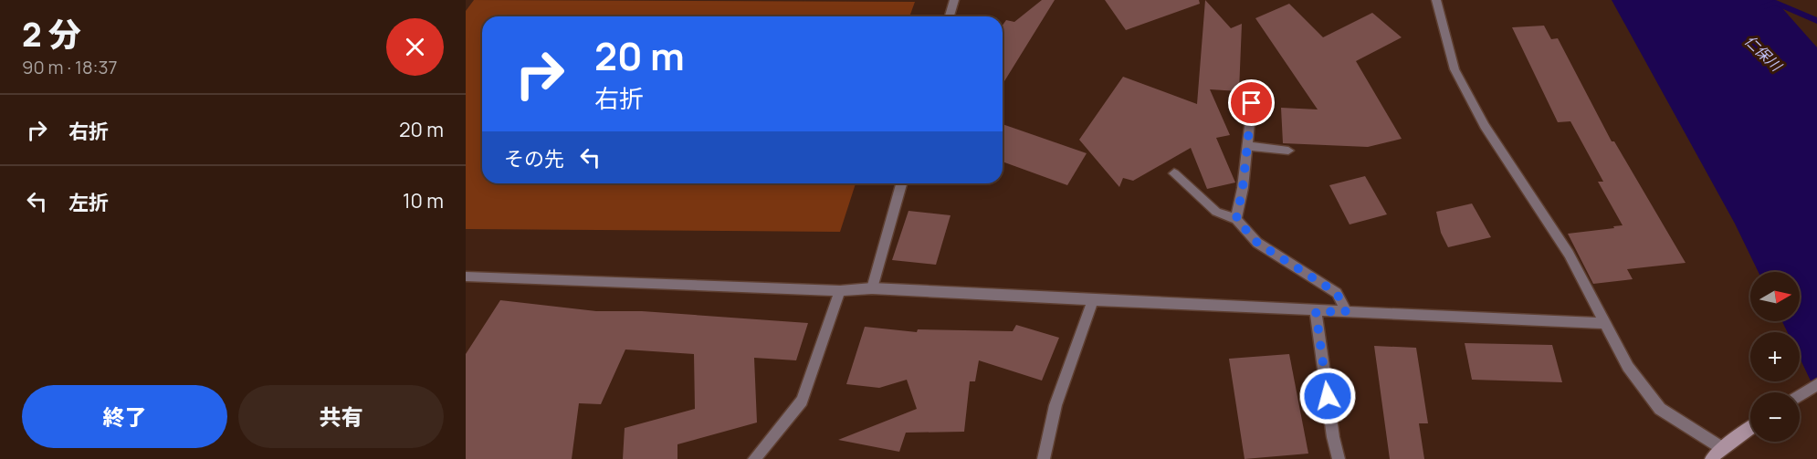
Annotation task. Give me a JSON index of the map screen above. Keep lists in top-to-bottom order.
{
  "water": ["仁保川"],
  "north": "right",
  "page": {
    "heading": ["2 分", "90 m · 18:37"],
    "turn": ["20 m", "右折"],
    "list": [
      {
        "name": "右折",
        "value": "20 m"
      },
      {
        "name": "左折",
        "value": "10 m"
      }
    ],
    "then": "その先",
    "map_buttons": ["+", "−"],
    "buttons": ["終了", "共有"]
  }
}
